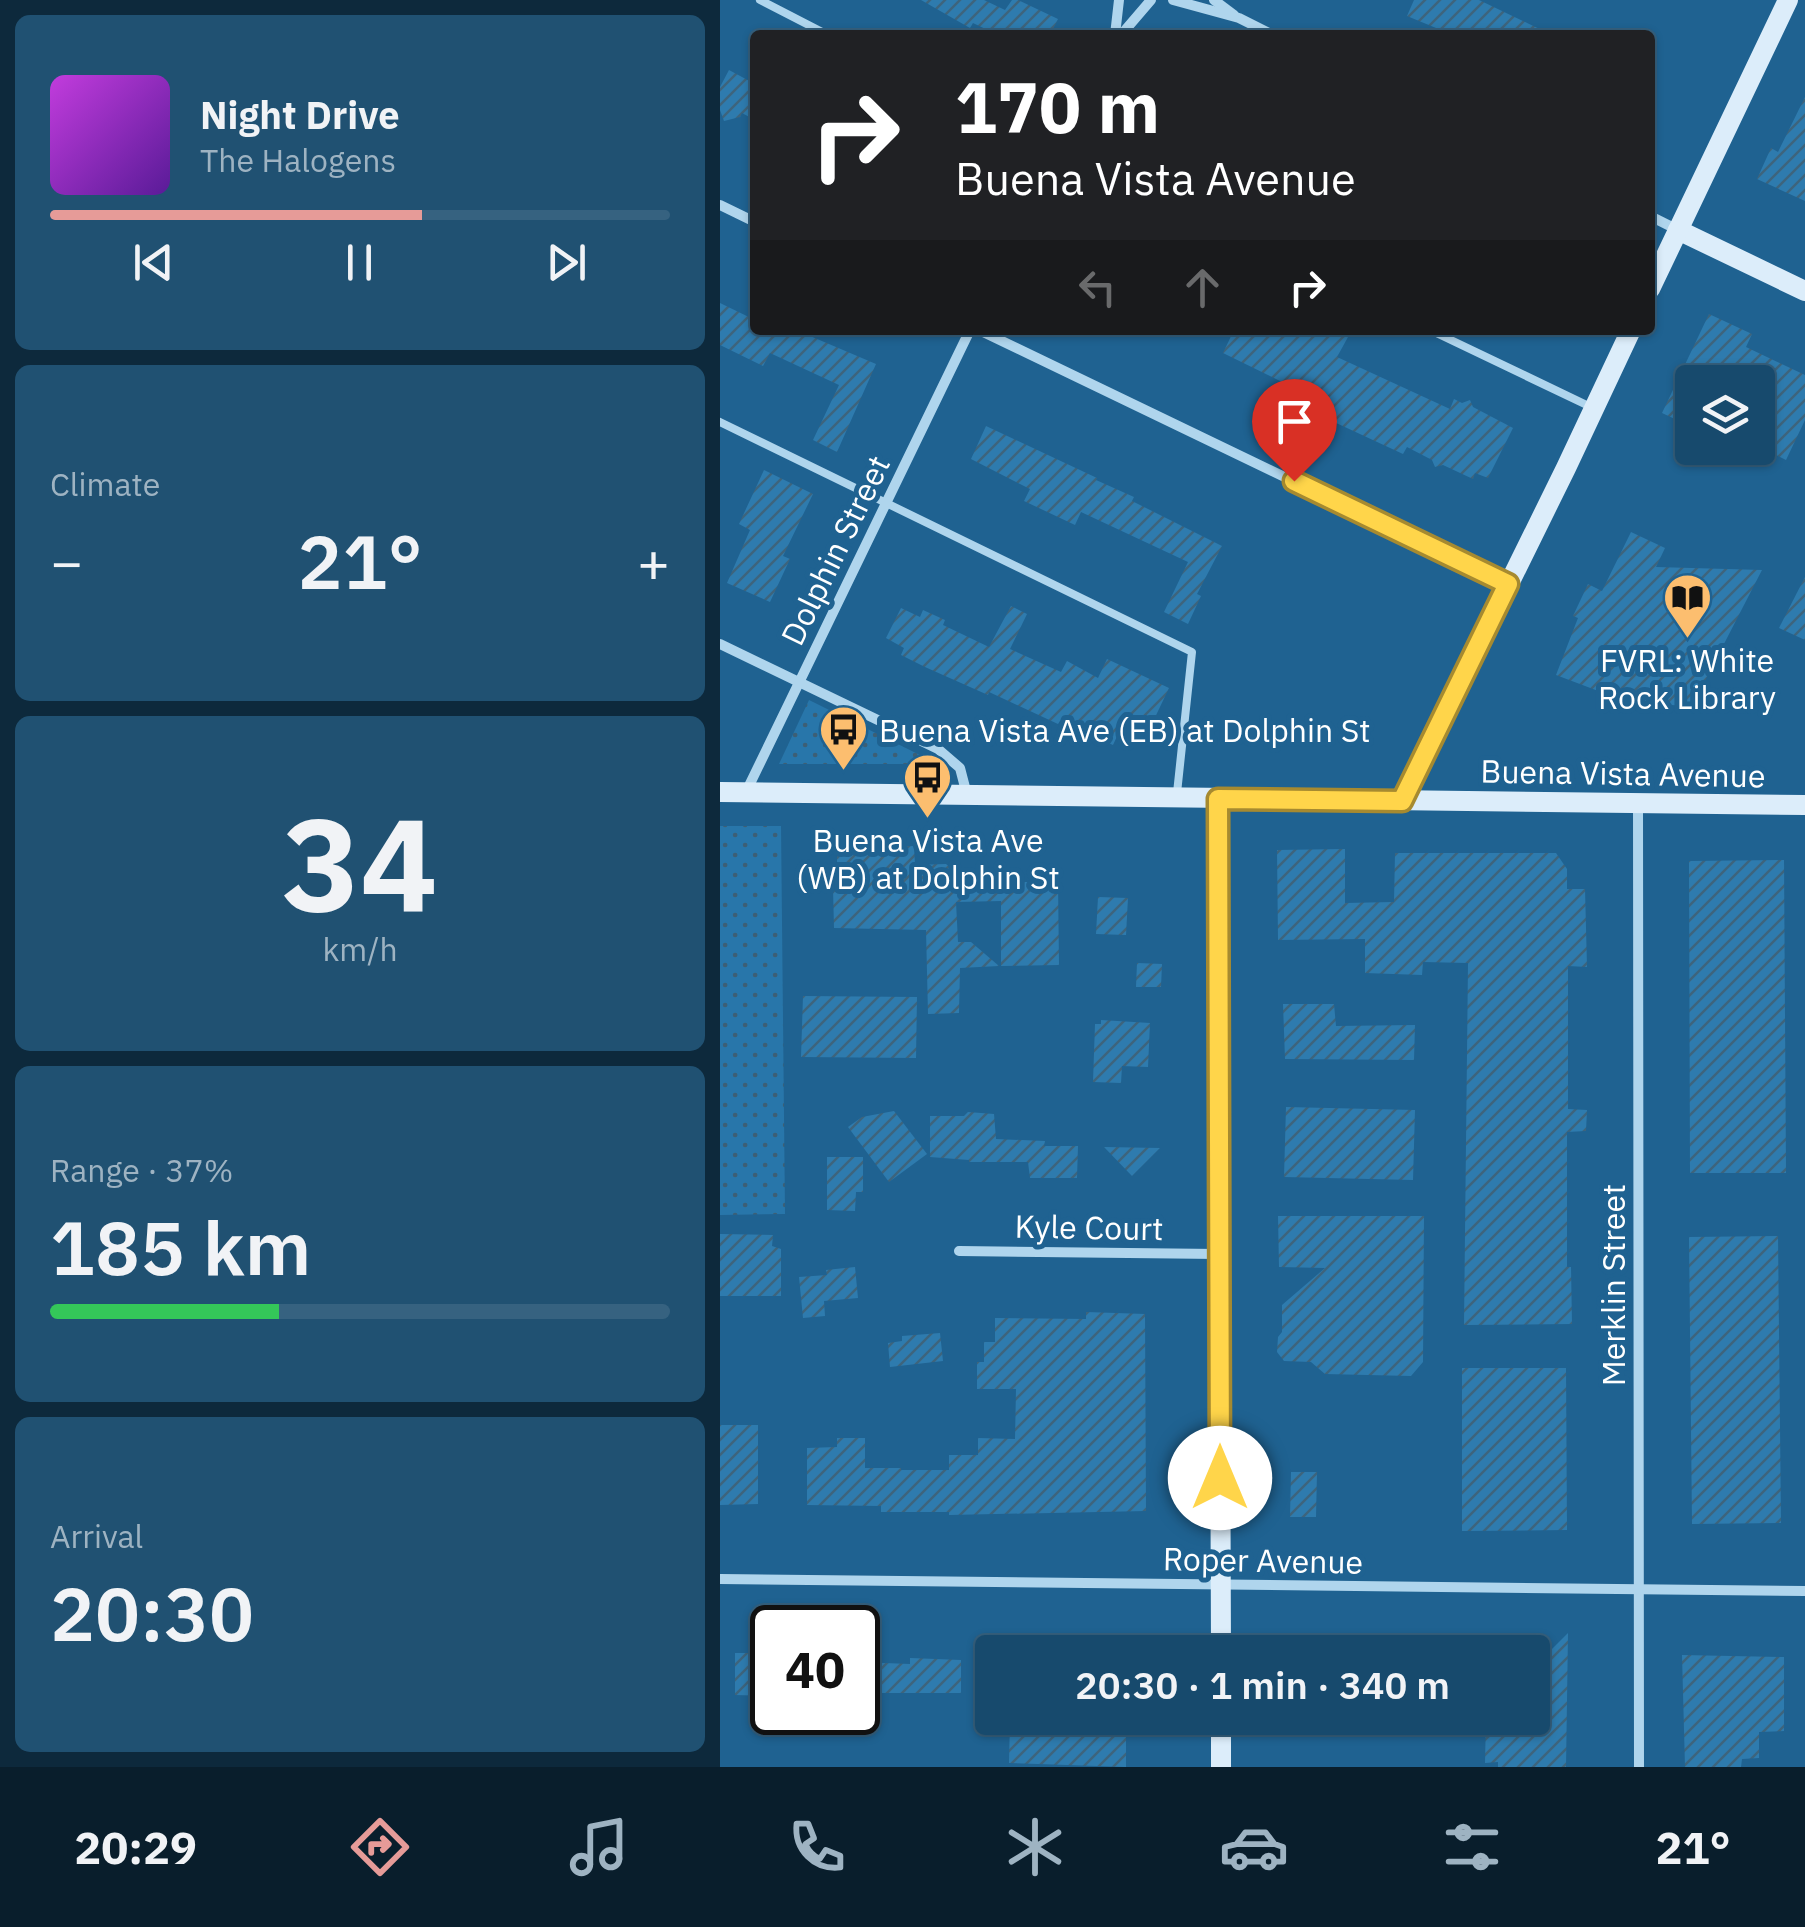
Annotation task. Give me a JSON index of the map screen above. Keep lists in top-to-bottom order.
{
  "streets": {
    "street": [
      "Dolphin Street",
      "Buena Vista Avenue",
      "Kyle Court",
      "Merklin Street",
      "Roper Avenue"
    ]
  },
  "crossings": [
    ["Dolphin Street", "Buena Vista Avenue"],
    ["Buena Vista Avenue", "Merklin Street"],
    ["Merklin Street", "Roper Avenue"]
  ],
  "places": {
    "library": ["FVRL: White Rock Library"],
    "bus stop": ["Buena Vista Ave (EB) at Dolphin St", "Buena Vista Ave (WB) at Dolphin St"]
  },
  "page": {
    "turn": ["170 m", "Buena Vista Avenue"],
    "song": ["Night Drive", "The Halogens"],
    "tile": [
      "Climate",
      ["34", "km/h"],
      ["Range · 37%", "185 km"],
      ["Arrival", "20:30"]
    ],
    "heat": ["−", "21°", "+"],
    "limit": "40",
    "trip": "20:30 · 1 min · 340 m",
    "tabs": ["20:29", "21°"]
  }
}
